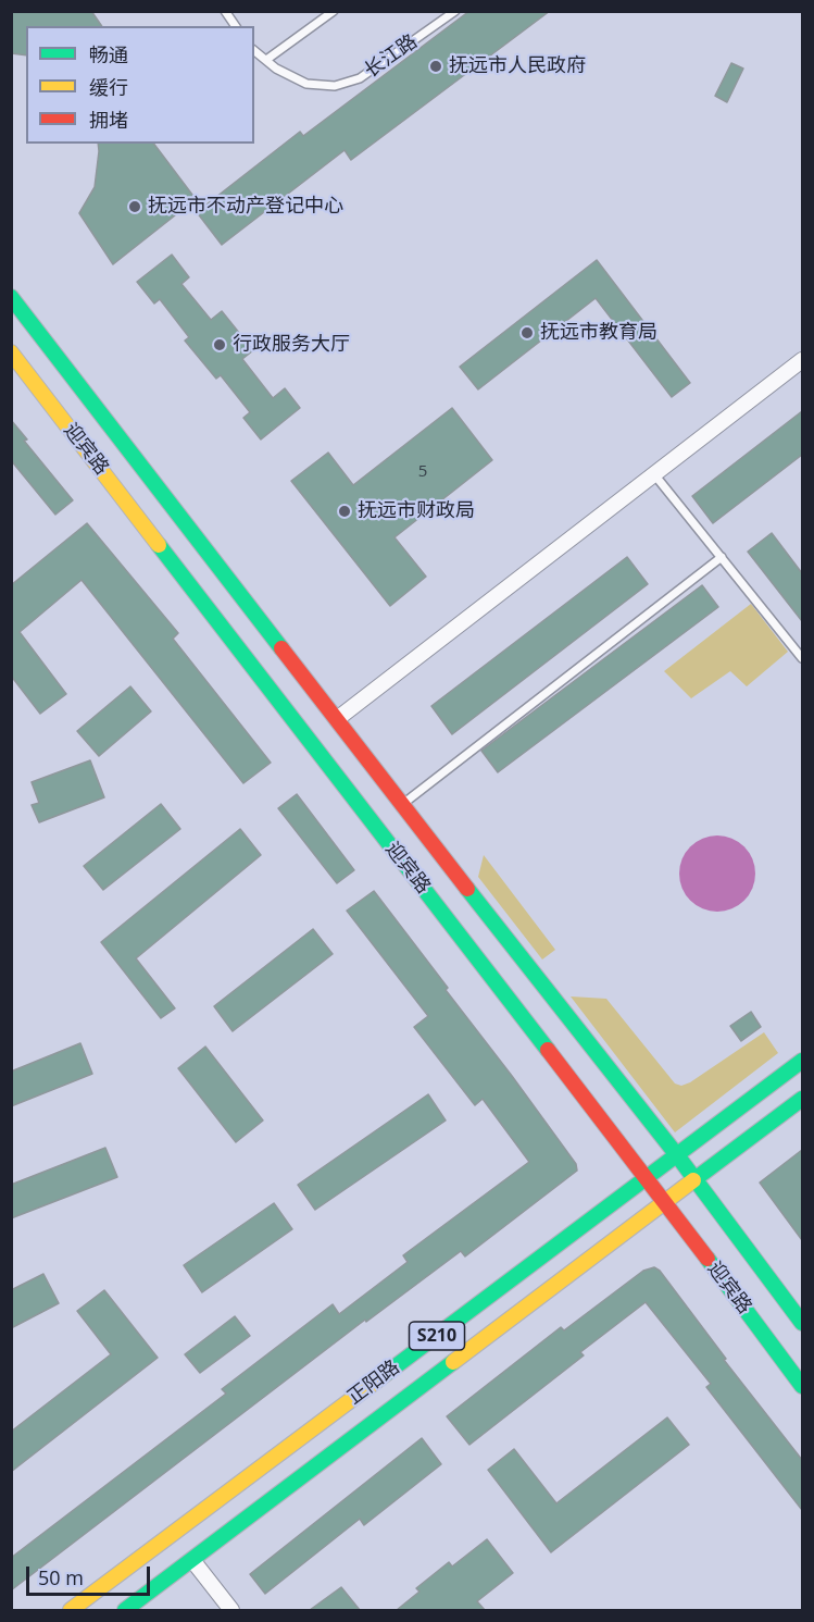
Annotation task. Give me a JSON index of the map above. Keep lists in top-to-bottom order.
{
  "streets": {
    "main road": ["迎宾路", "S210", "正阳路"],
    "lane": ["长江路"]
  },
  "crossings": [
    ["迎宾路", "正阳路"]
  ],
  "places": [
    "抚远市人民政府",
    "抚远市不动产登记中心",
    "抚远市教育局",
    "行政服务大厅",
    "抚远市财政局"
  ],
  "house_numbers": ["5"],
  "legend": ["畅通", "缓行", "拥堵"],
  "scale_bar": "50 m"
}
